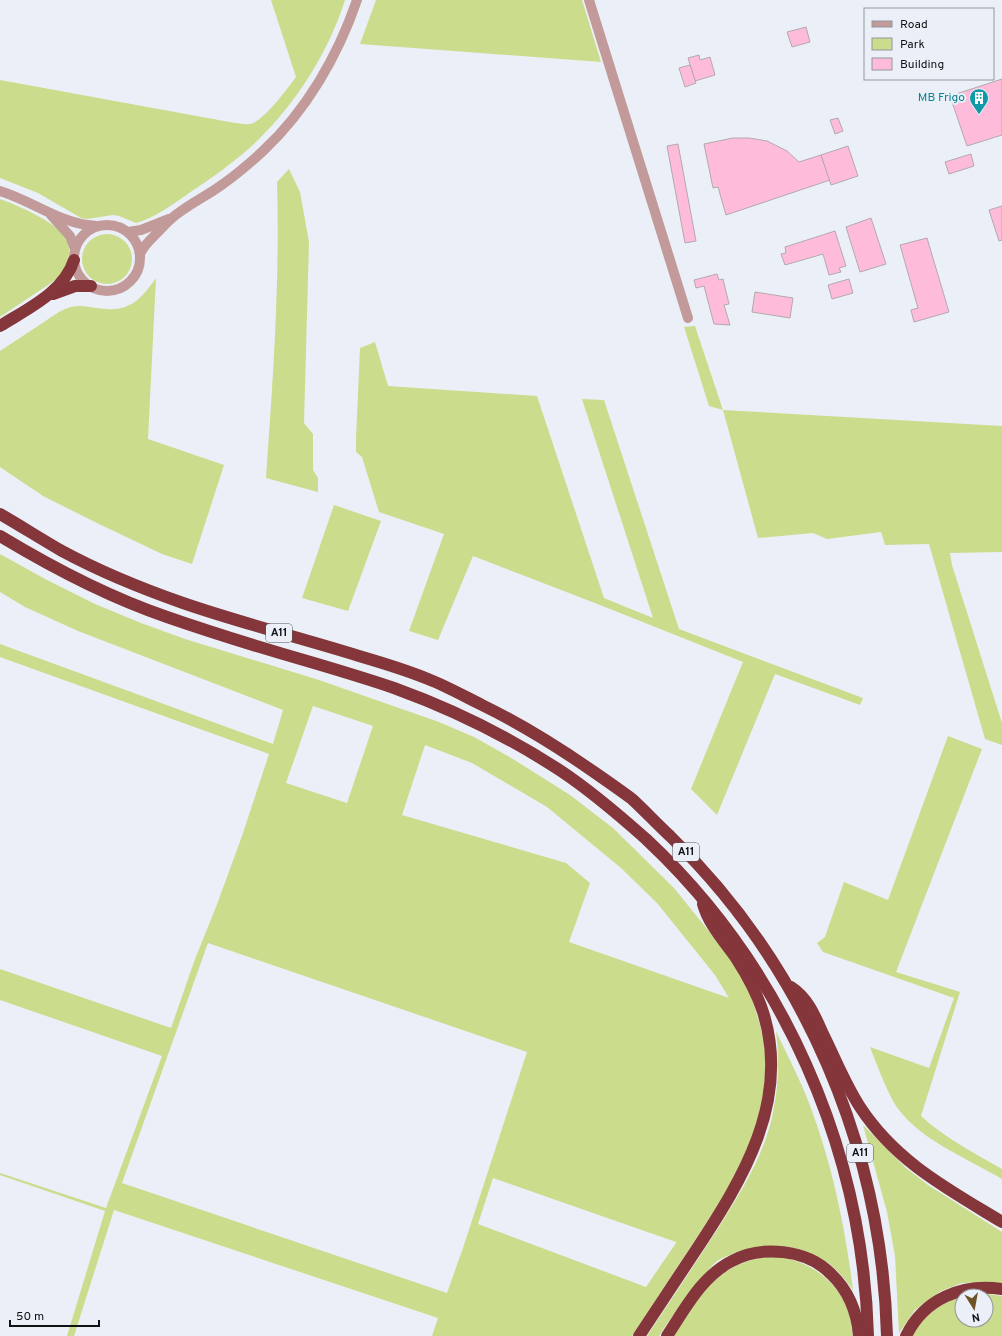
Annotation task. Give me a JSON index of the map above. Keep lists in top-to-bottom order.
{
  "streets": {
    "highway": ["A11"]
  },
  "places": {
    "building": ["MB Frigo"]
  },
  "legend": ["Road", "Park", "Building"],
  "scale_bar": "50 m",
  "north": "bottom"
}
